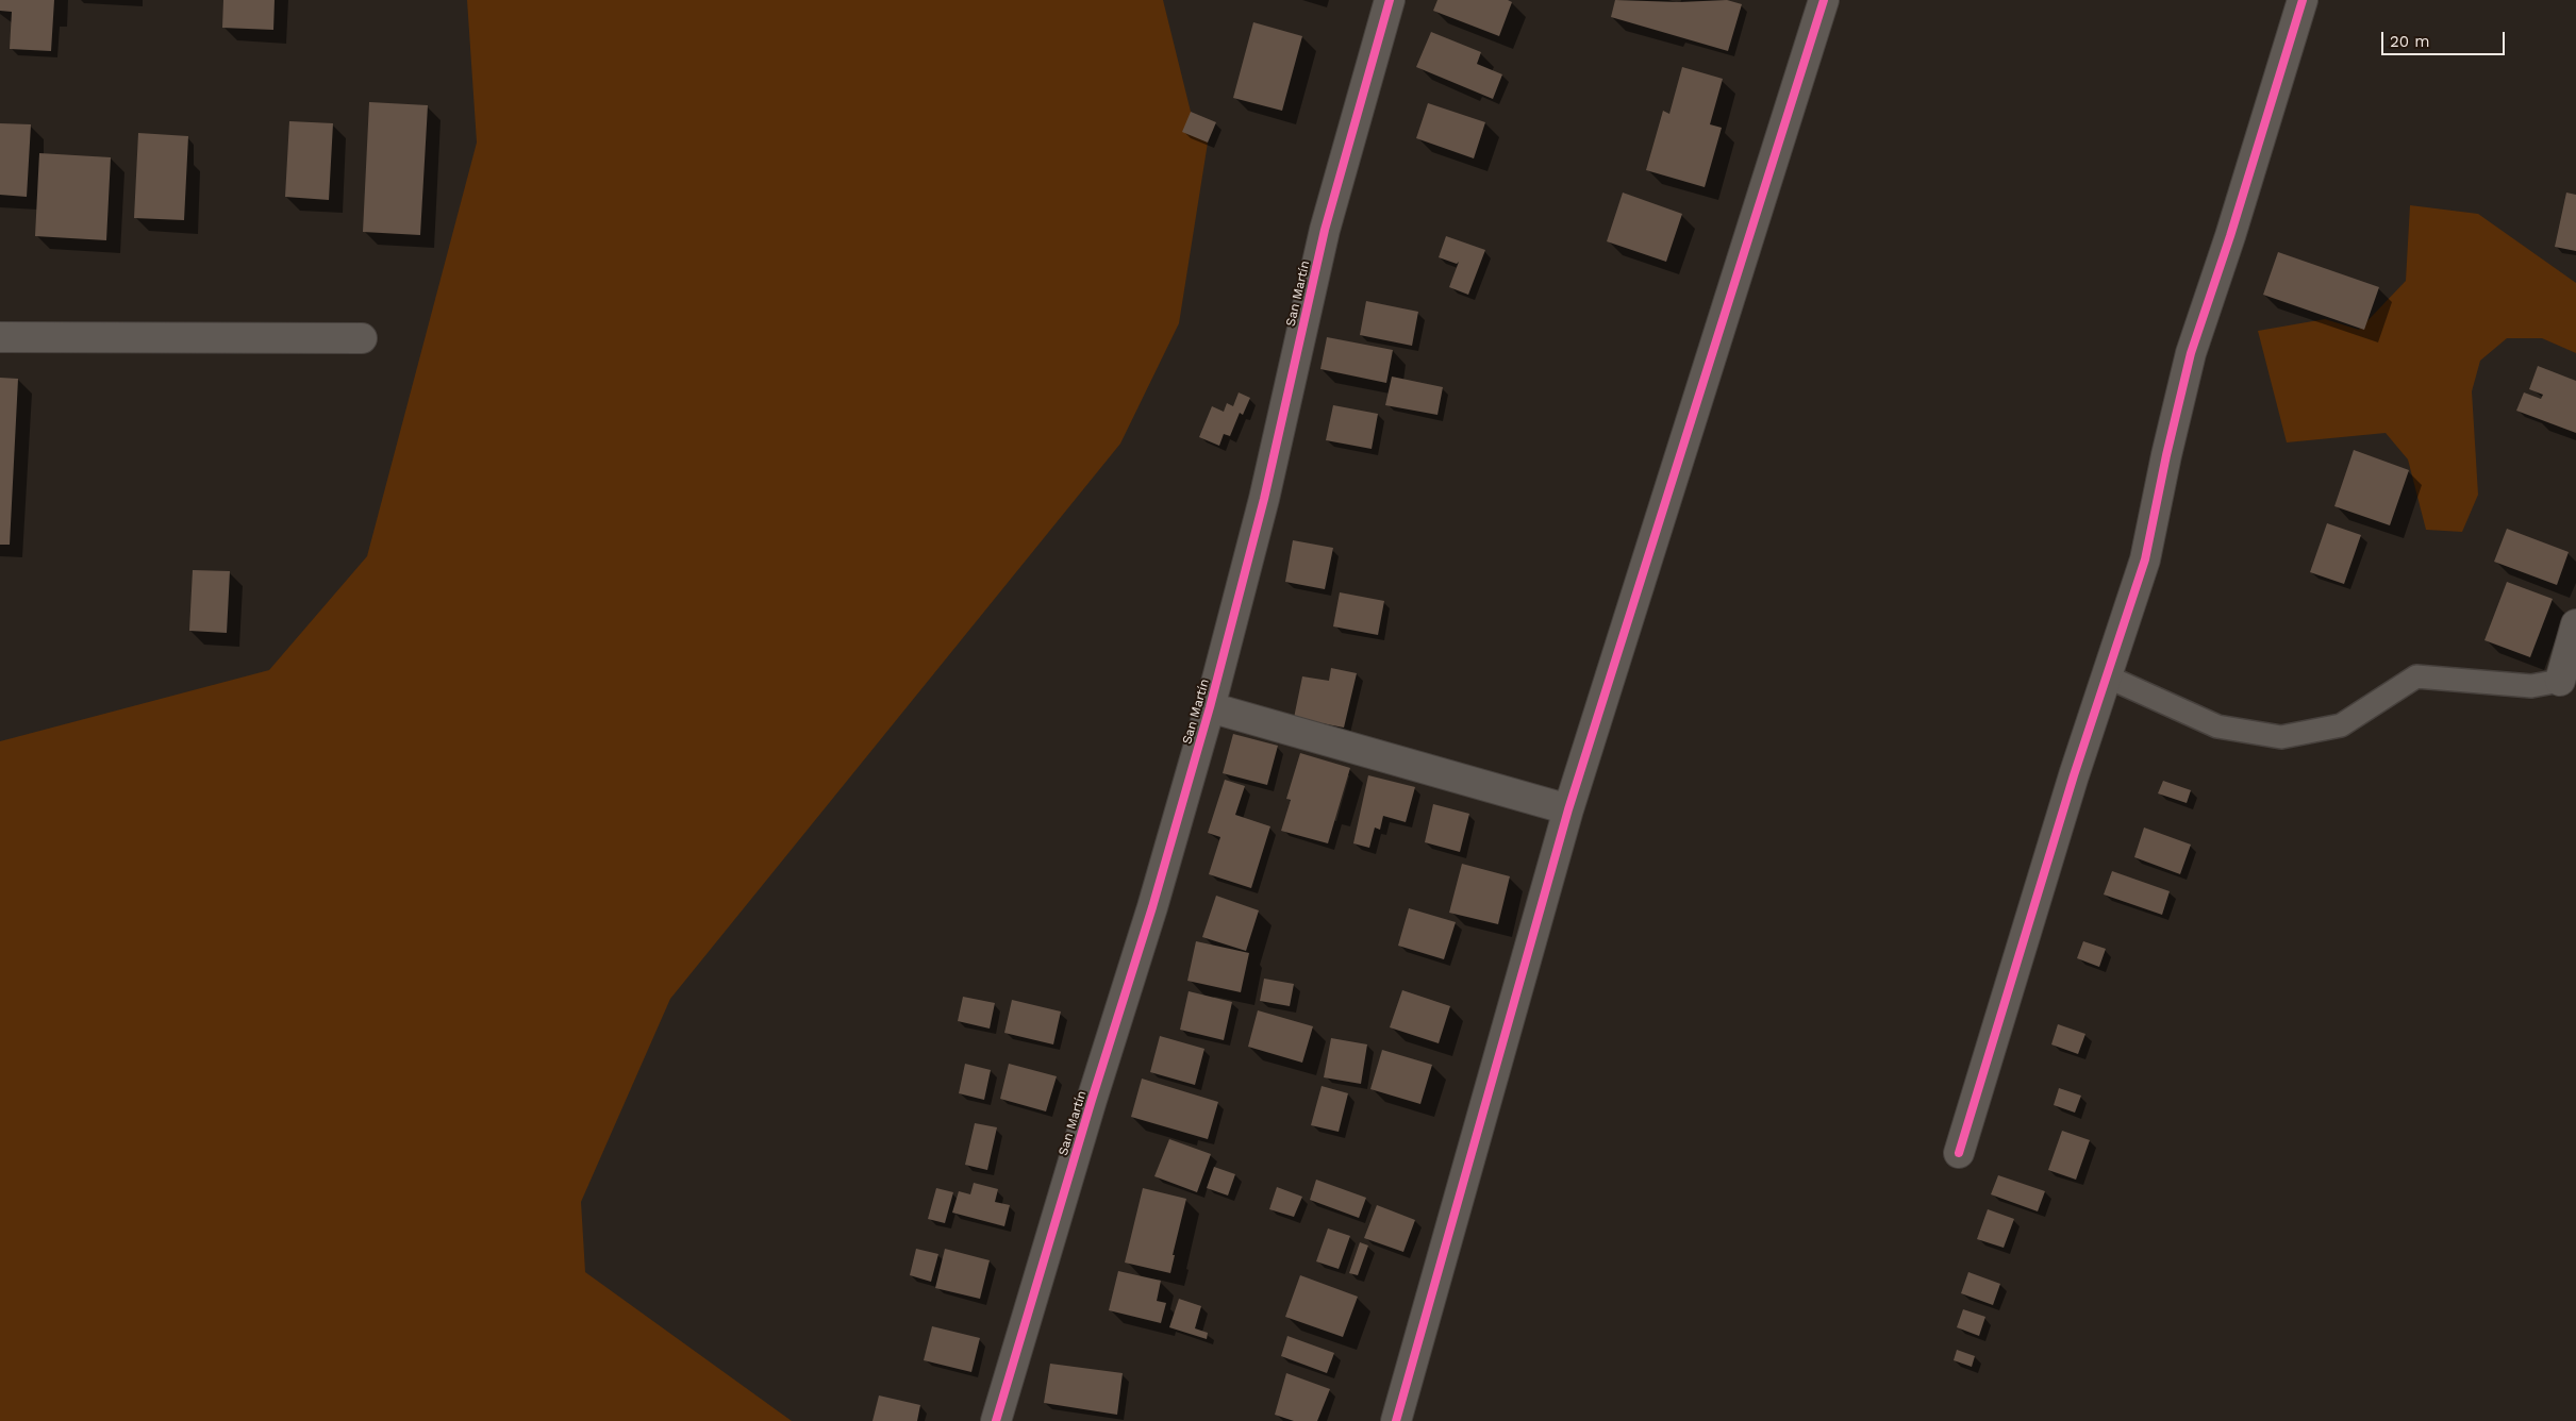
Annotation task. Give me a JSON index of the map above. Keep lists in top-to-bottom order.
{
  "streets": {
    "street": ["San Martín"]
  },
  "scale_bar": "20 m"
}
